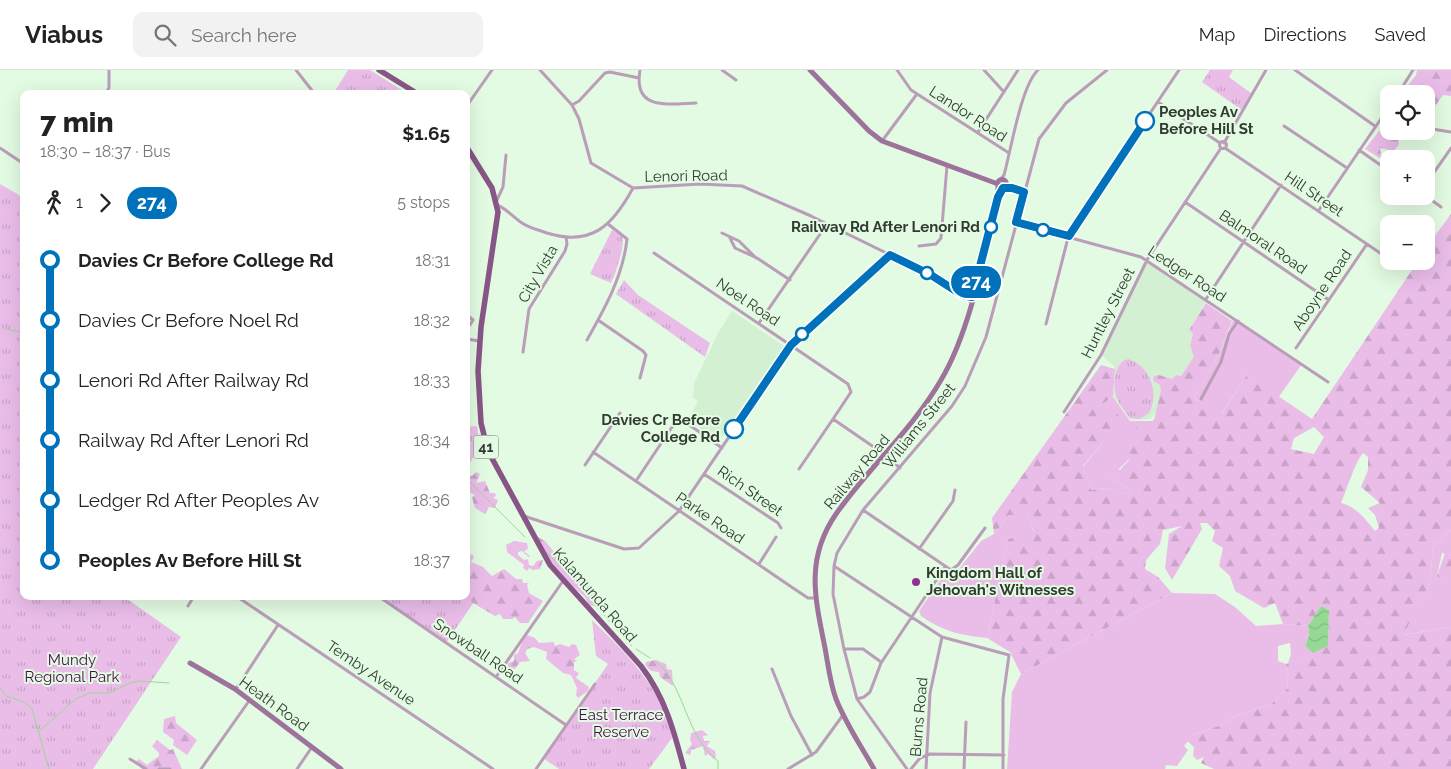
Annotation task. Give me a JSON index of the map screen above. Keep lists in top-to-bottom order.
{
  "streets": {
    "main road": ["41", "Kalamunda Road"],
    "street": [
      "Landor Road",
      "Lenori Road",
      "Hill Street",
      "Balmoral Road",
      "City Vista",
      "Ledger Road",
      "Aboyne Road",
      "Noel Road",
      "Huntley Street",
      "Williams Street",
      "Railway Road",
      "Rich Street",
      "Parke Road",
      "Snowball Road",
      "Temby Avenue",
      "Heath Road",
      "Burns Road"
    ]
  },
  "crossings": [
    ["Lenori Road", "Railway Road"],
    ["Hill Street", "Aboyne Road"],
    ["Hill Street", "Huntley Street"],
    ["Balmoral Road", "Aboyne Road"],
    ["Balmoral Road", "Huntley Street"],
    ["Ledger Road", "Huntley Street"],
    ["Ledger Road", "Williams Street"],
    ["Railway Road", "Parke Road"],
    ["Rich Street", "Parke Road"]
  ],
  "parks": ["Mundy Regional Park", "East Terrace Reserve"],
  "places": [
    "Peoples Av Before Hill St",
    "Railway Rd After Lenori Rd",
    "Davies Cr Before College Rd",
    "Kingdom Hall of Jehovah's Witnesses"
  ],
  "lines": ["bus line 274"],
  "page": {
    "header": "Viabus",
    "search": "Search here",
    "nav": ["Map", "Directions", "Saved"],
    "on_map": "274",
    "map_buttons": ["+", "−"],
    "heading": ["7 min", "18:30 – 18:37 · Bus", "$1.65"],
    "legs": ["1", "274", "5 stops"],
    "list": [
      {
        "name": "Davies Cr Before College Rd",
        "value": "18:31"
      },
      {
        "name": "Davies Cr Before Noel Rd",
        "value": "18:32"
      },
      {
        "name": "Lenori Rd After Railway Rd",
        "value": "18:33"
      },
      {
        "name": "Railway Rd After Lenori Rd",
        "value": "18:34"
      },
      {
        "name": "Ledger Rd After Peoples Av",
        "value": "18:36"
      },
      {
        "name": "Peoples Av Before Hill St",
        "value": "18:37"
      }
    ]
  }
}
